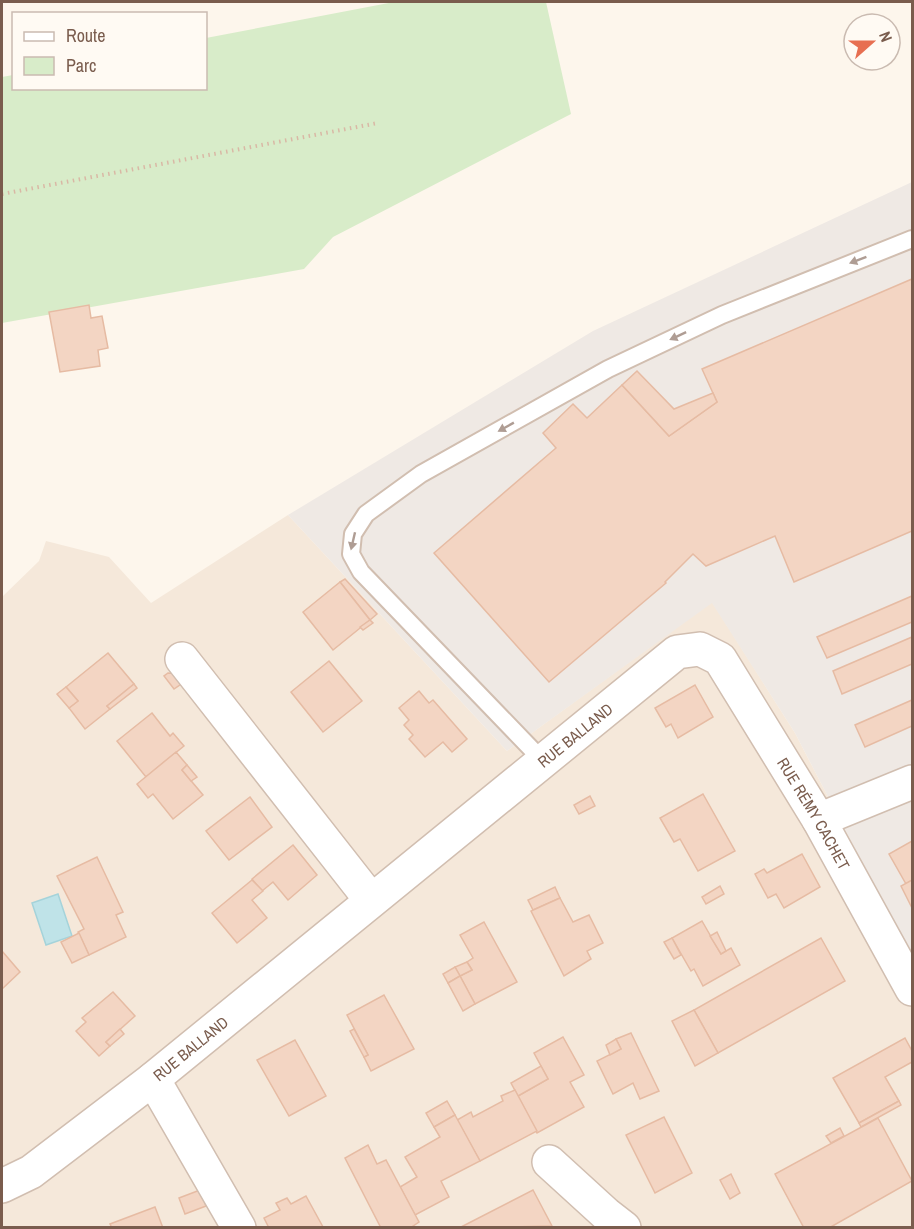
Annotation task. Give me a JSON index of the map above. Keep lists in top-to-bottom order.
{
  "streets": {
    "street": ["RUE BALLAND", "RUE RÉMY CACHET"]
  },
  "crossings": [
    ["RUE BALLAND", "RUE RÉMY CACHET"]
  ],
  "legend": ["Route", "Parc"],
  "north": "right"
}
